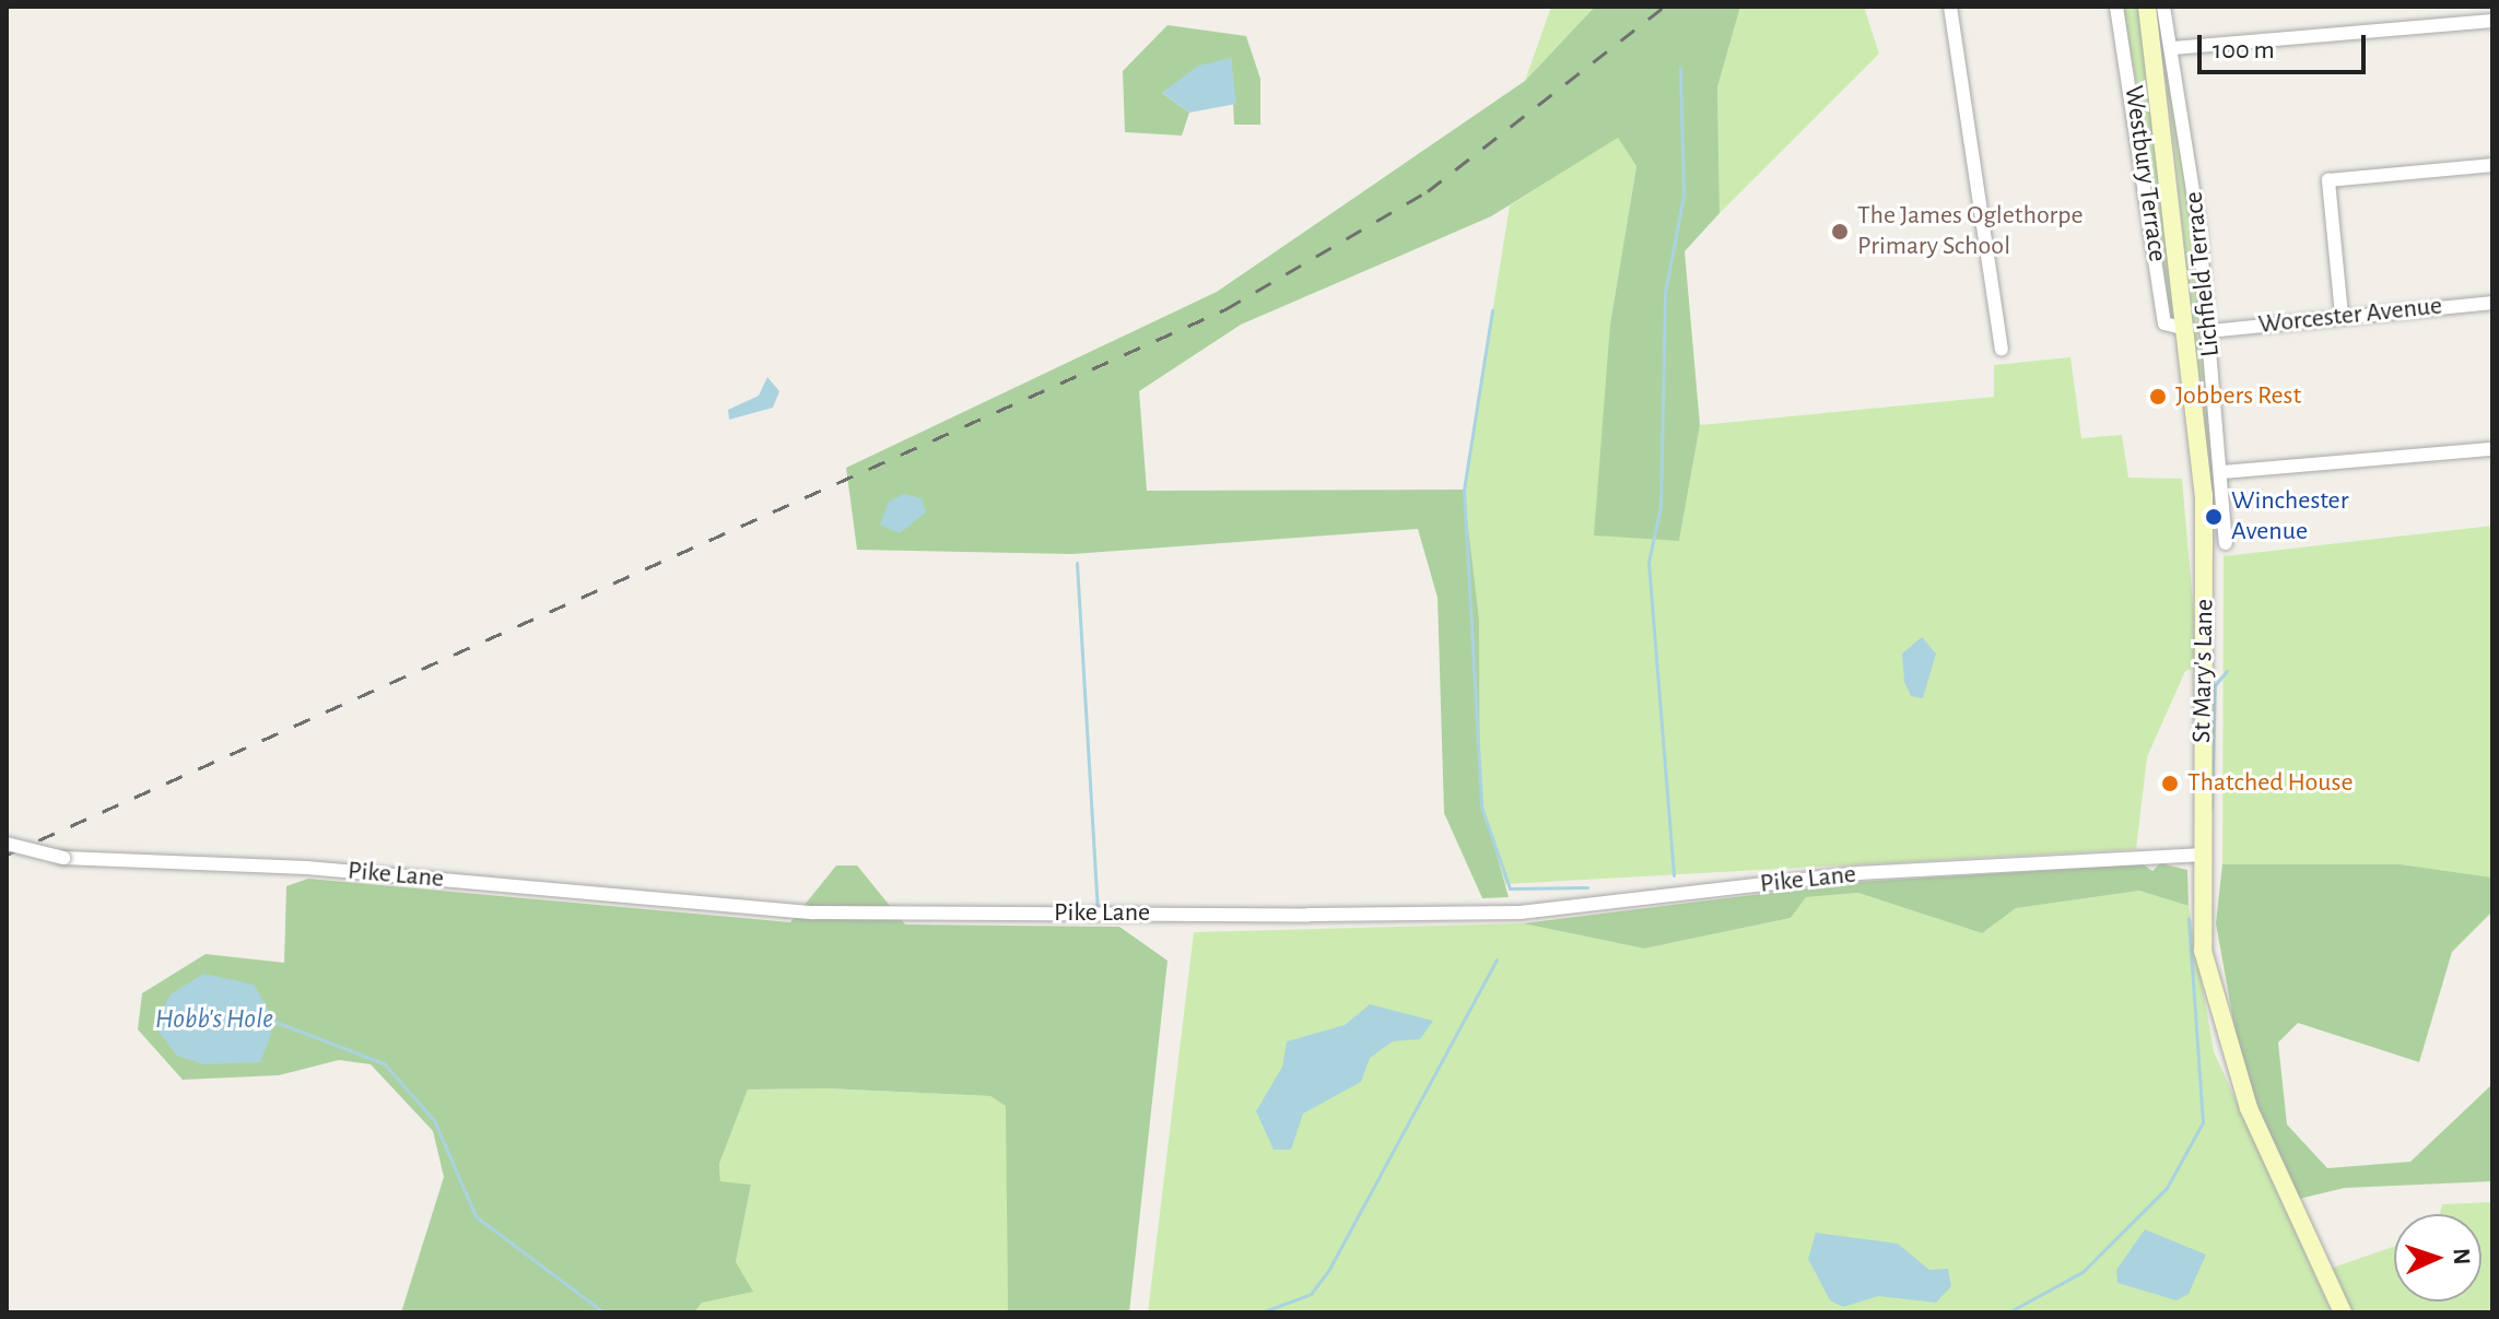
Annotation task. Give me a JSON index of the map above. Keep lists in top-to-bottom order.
{
  "streets": {
    "main road": ["St Mary's Lane"],
    "street": [
      "Westbury Terrace",
      "Lichfield Terrace",
      "Worcester Avenue",
      "Pike Lane"
    ]
  },
  "crossings": [
    ["Westbury Terrace", "St Mary's Lane"],
    ["Lichfield Terrace", "Worcester Avenue"],
    ["St Mary's Lane", "Pike Lane"]
  ],
  "water": ["Hobb's Hole"],
  "places": [
    "The James Oglethorpe Primary School",
    "Jobbers Rest",
    "Winchester Avenue",
    "Thatched House"
  ],
  "scale_bar": "100 m",
  "north": "right"
}
